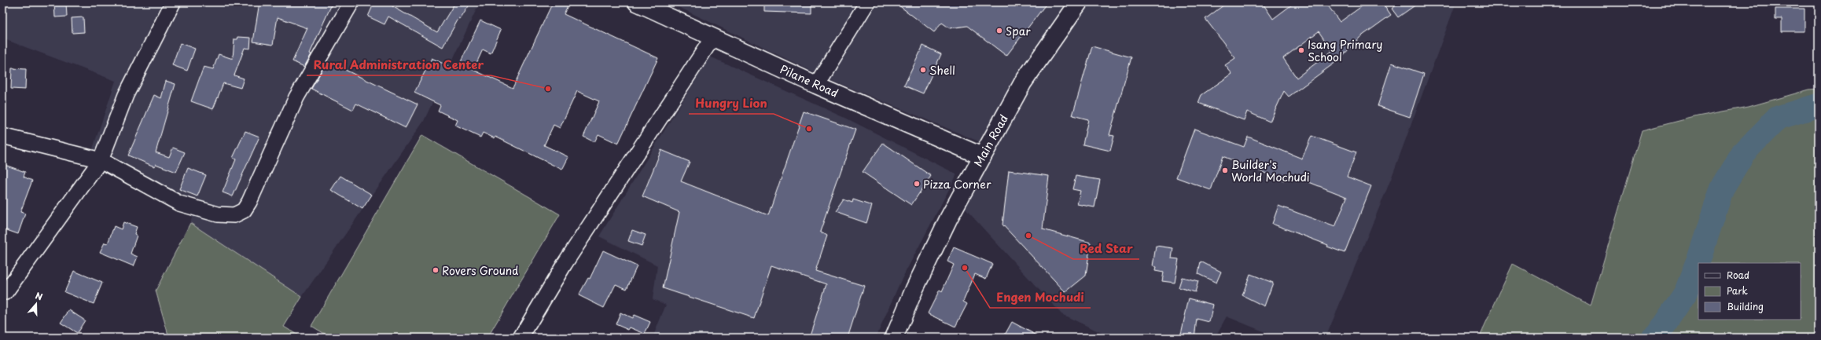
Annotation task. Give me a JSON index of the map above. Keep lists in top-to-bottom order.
{
  "streets": {
    "main road": ["Pilane Road", "Main Road"]
  },
  "crossings": [
    ["Pilane Road", "Main Road"]
  ],
  "places": [
    "Spar",
    "Isang Primary School",
    "Shell",
    "Rural Administration Center",
    "Hungry Lion",
    "Builder's World Mochudi",
    "Pizza Corner",
    "Red Star",
    "Engen Mochudi",
    "Rovers Ground"
  ],
  "legend": ["Road", "Park", "Building"],
  "north": "top"
}
